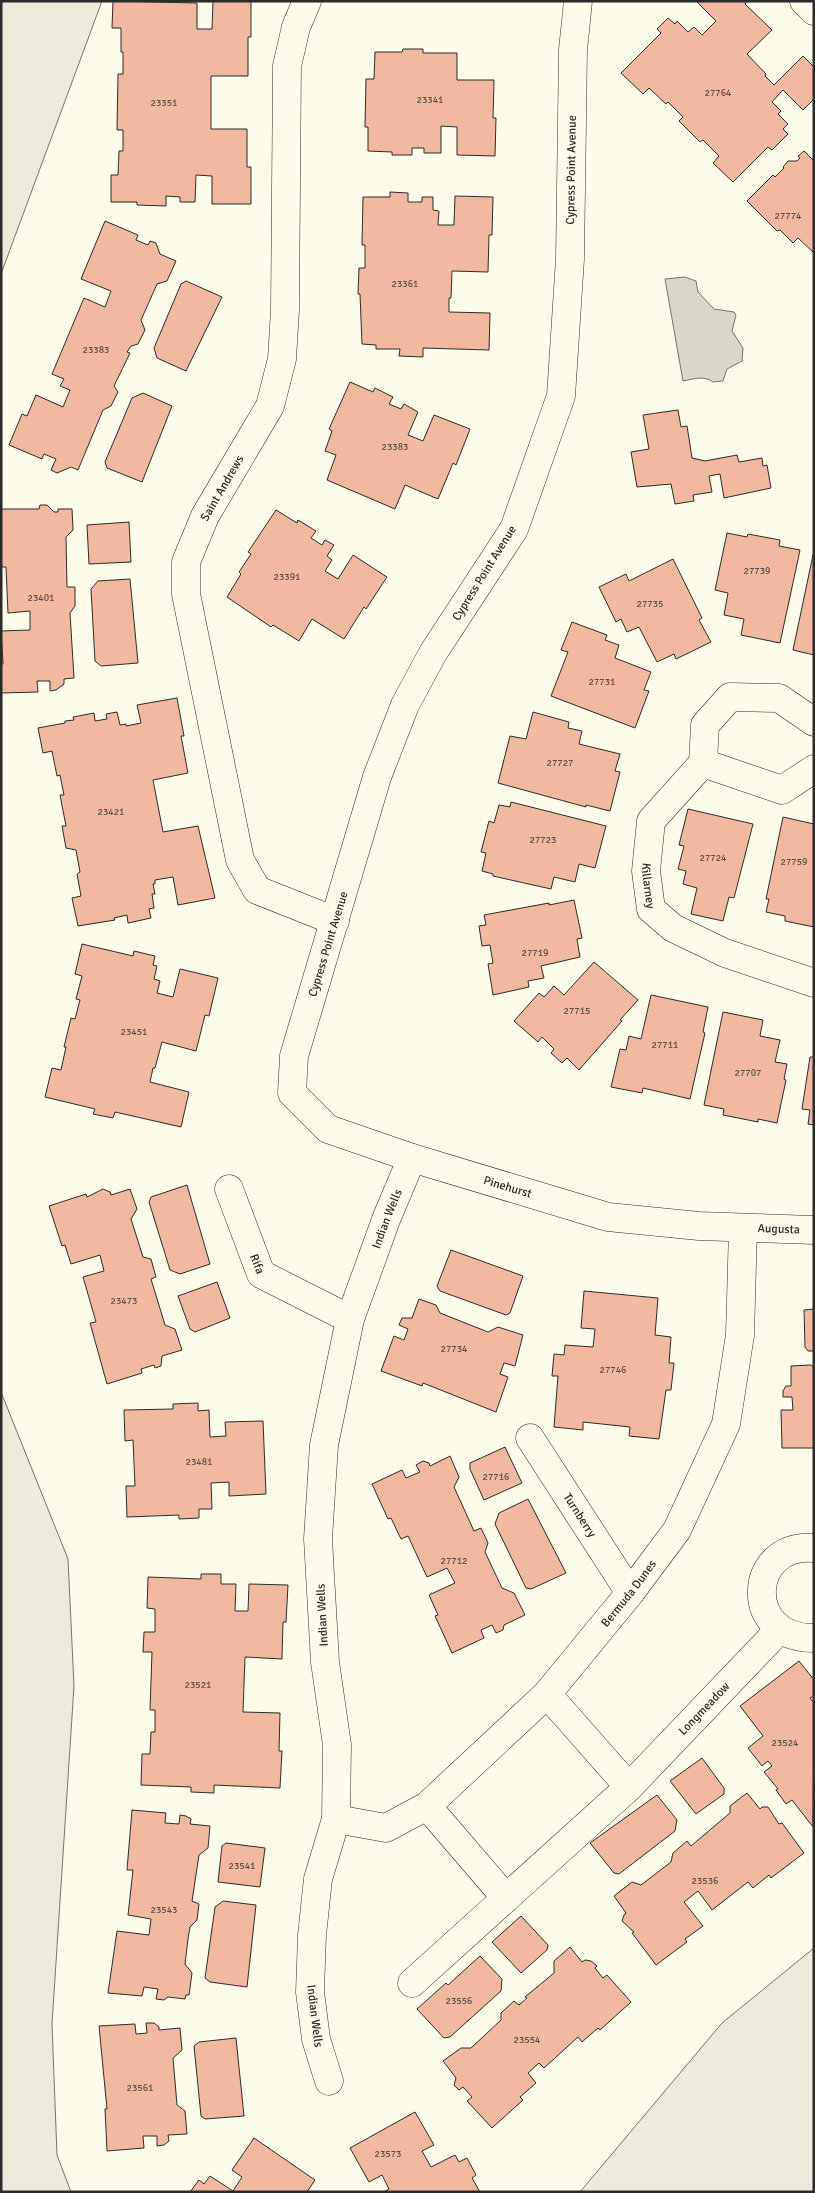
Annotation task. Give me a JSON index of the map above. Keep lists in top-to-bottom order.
{
  "streets": {
    "street": [
      "Cypress Point Avenue",
      "Saint Andrews",
      "Killarney",
      "Pinehurst",
      "Indian Wells",
      "Augusta",
      "Rifa",
      "Turnberry",
      "Bermuda Dunes",
      "Longmeadow"
    ]
  },
  "crossings": [
    ["Cypress Point Avenue", "Saint Andrews"],
    ["Cypress Point Avenue", "Pinehurst"],
    ["Pinehurst", "Indian Wells"],
    ["Pinehurst", "Augusta"],
    ["Pinehurst", "Bermuda Dunes"],
    ["Indian Wells", "Rifa"],
    ["Indian Wells", "Bermuda Dunes"],
    ["Augusta", "Bermuda Dunes"],
    ["Turnberry", "Bermuda Dunes"]
  ],
  "house_numbers": [
    "27764",
    "23341",
    "23351",
    "27774",
    "23361",
    "23383",
    "23383",
    "27739",
    "23391",
    "23401",
    "27735",
    "27731",
    "27727",
    "23421",
    "27723",
    "27724",
    "27759",
    "27719",
    "27715",
    "23451",
    "27711",
    "27707",
    "23473",
    "27734",
    "27746",
    "23481",
    "27716",
    "27712",
    "23521",
    "23524",
    "23541",
    "23536",
    "23543",
    "23556",
    "23554",
    "23561",
    "23573"
  ]
}
